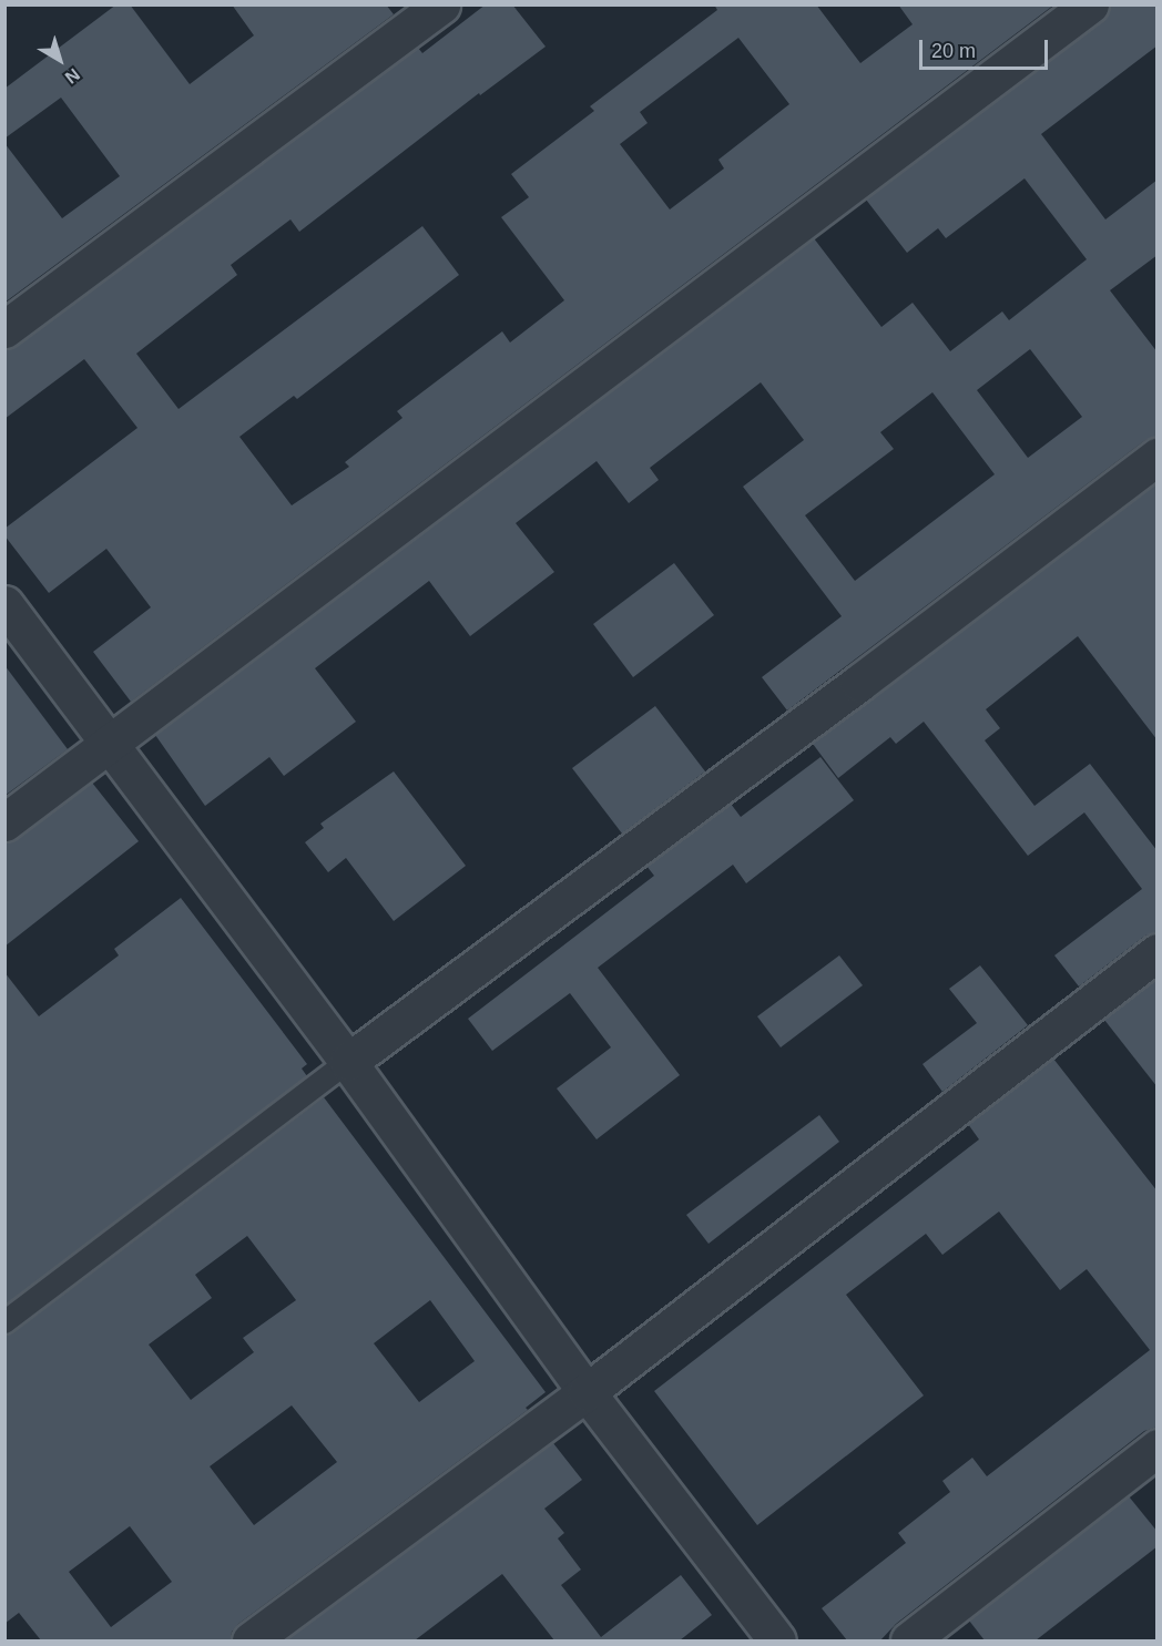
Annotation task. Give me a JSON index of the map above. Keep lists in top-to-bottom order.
{
  "scale_bar": "20 m",
  "north": "bottom right"
}
